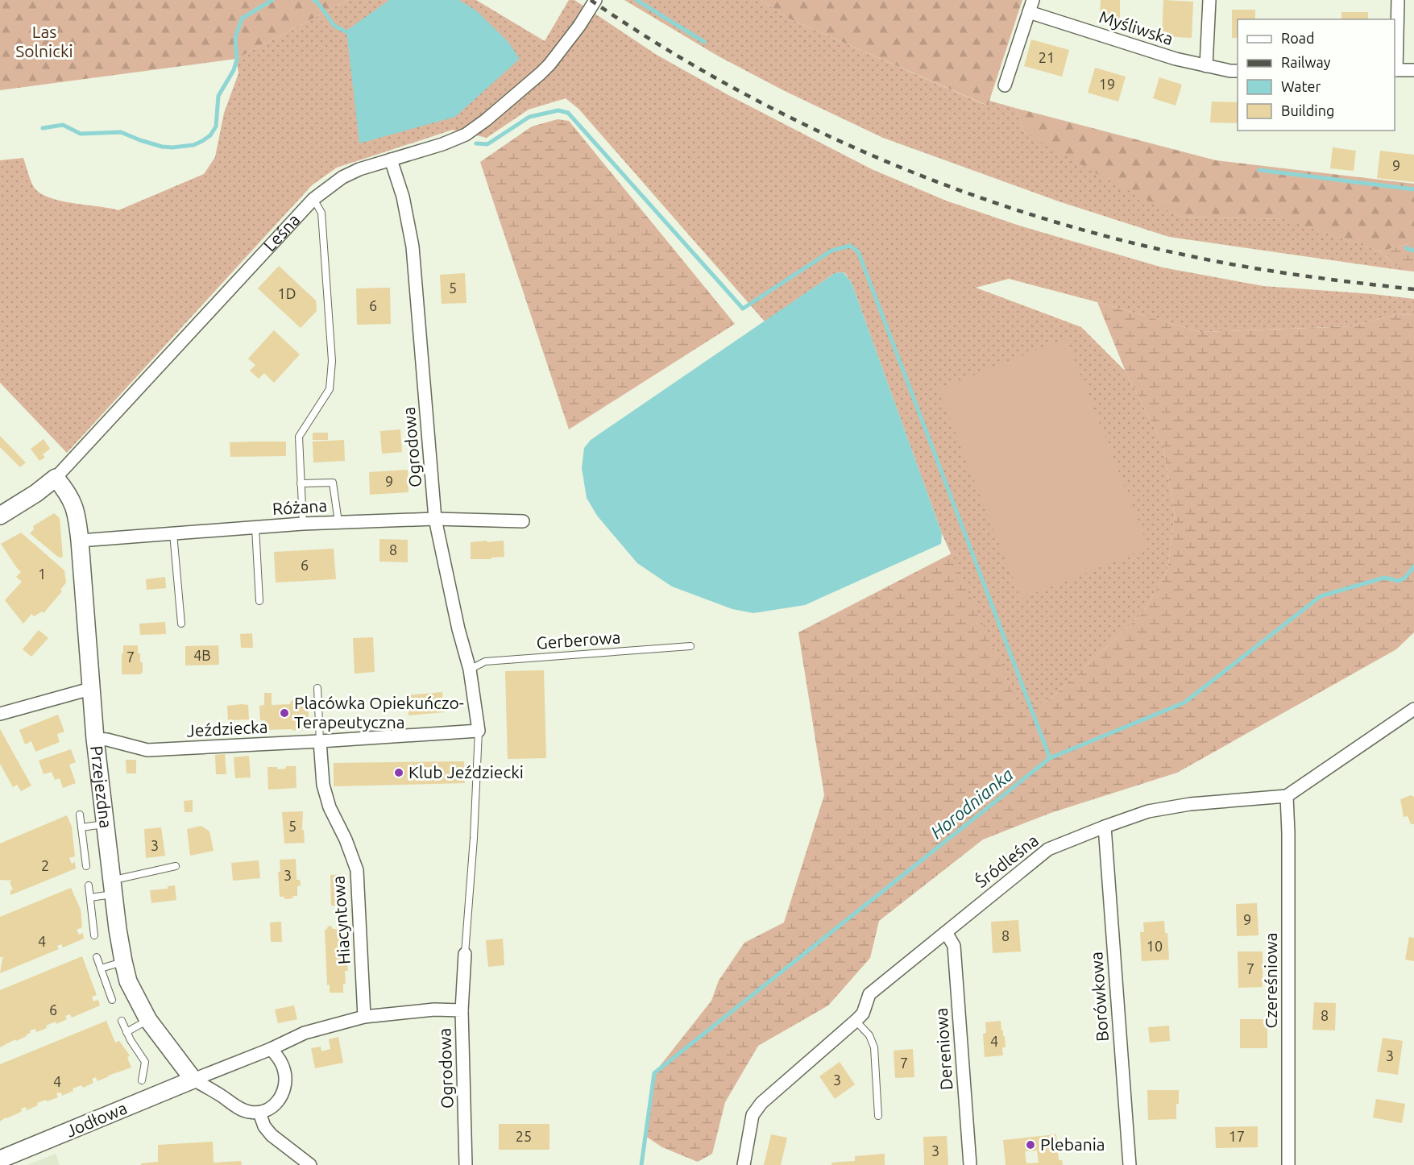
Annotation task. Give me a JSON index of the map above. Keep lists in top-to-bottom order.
{
  "streets": {
    "street": [
      "Myśliwska",
      "Leśna",
      "Ogrodowa",
      "Różana",
      "Jeździecka",
      "Przejezdna",
      "Śródleśna",
      "Hiacyntowa",
      "Czereśniowa",
      "Borówkowa",
      "Dereniowa",
      "Jodłowa"
    ],
    "lane": ["Gerberowa"]
  },
  "crossings": [
    ["Leśna", "Ogrodowa"],
    ["Leśna", "Przejezdna"],
    ["Ogrodowa", "Różana"],
    ["Ogrodowa", "Gerberowa"],
    ["Ogrodowa", "Jeździecka"],
    ["Ogrodowa", "Hiacyntowa"],
    ["Ogrodowa", "Jodłowa"],
    ["Różana", "Przejezdna"],
    ["Jeździecka", "Przejezdna"],
    ["Jeździecka", "Hiacyntowa"],
    ["Przejezdna", "Jodłowa"],
    ["Śródleśna", "Czereśniowa"],
    ["Śródleśna", "Borówkowa"],
    ["Śródleśna", "Dereniowa"],
    ["Hiacyntowa", "Jodłowa"]
  ],
  "water": ["Horodnianka"],
  "parks": ["Las Solnicki"],
  "places": ["Placówka Opiekuńczo- Terapeutyczna", "Klub Jeździecki", "Plebania"],
  "house_numbers": [
    "21",
    "19",
    "9",
    "5",
    "1D",
    "6",
    "9",
    "8",
    "6",
    "1",
    "4B",
    "7",
    "5",
    "3",
    "2",
    "3",
    "9",
    "8",
    "4",
    "10",
    "7",
    "6",
    "8",
    "4",
    "3",
    "7",
    "3",
    "4",
    "25",
    "17",
    "3"
  ],
  "legend": [
    "Road",
    "Railway",
    "Water",
    "Building"
  ]
}
